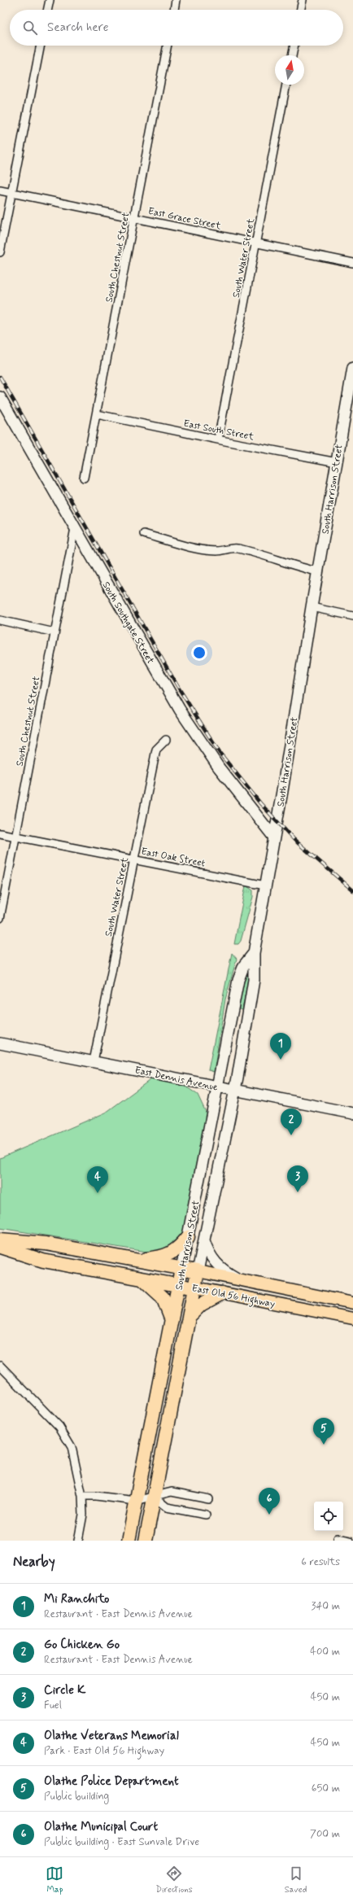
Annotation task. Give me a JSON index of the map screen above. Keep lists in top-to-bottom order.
{
  "streets": {
    "highway": ["South Harrison Street", "East Old 56 Highway"],
    "main road": ["South Southgate Street", "East Dennis Avenue"],
    "street": [
      "East Grace Street",
      "South Chestnut Street",
      "South Water Street",
      "East South Street",
      "East Oak Street"
    ]
  },
  "crossings": [
    ["East Grace Street", "South Chestnut Street"],
    ["East Grace Street", "South Water Street"],
    ["South Chestnut Street", "East South Street"],
    ["South Chestnut Street", "South Southgate Street"],
    ["South Chestnut Street", "East Oak Street"],
    ["South Water Street", "East South Street"],
    ["South Water Street", "East Oak Street"],
    ["South Water Street", "East Dennis Avenue"],
    ["East South Street", "South Harrison Street"],
    ["South Harrison Street", "South Southgate Street"],
    ["South Harrison Street", "East Oak Street"],
    ["South Harrison Street", "East Dennis Avenue"],
    ["South Harrison Street", "East Old 56 Highway"]
  ],
  "north": "top",
  "page": {
    "search": "Search here",
    "pins": [
      "1",
      "2",
      "3",
      "4",
      "5",
      "6"
    ],
    "heading": ["Nearby", "6 results"],
    "list": [
      {
        "mark": "1",
        "name": "Mi Ranchito",
        "note": "Restaurant · East Dennis Avenue",
        "value": "340 m"
      },
      {
        "mark": "2",
        "name": "Go Chicken Go",
        "note": "Restaurant · East Dennis Avenue",
        "value": "400 m"
      },
      {
        "mark": "3",
        "name": "Circle K",
        "note": "Fuel",
        "value": "450 m"
      },
      {
        "mark": "4",
        "name": "Olathe Veterans Memorial",
        "note": "Park · East Old 56 Highway",
        "value": "450 m"
      },
      {
        "mark": "5",
        "name": "Olathe Police Department",
        "note": "Public building",
        "value": "650 m"
      },
      {
        "mark": "6",
        "name": "Olathe Municipal Court",
        "note": "Public building · East Sunvale Drive",
        "value": "700 m"
      }
    ],
    "nav": ["Map", "Directions", "Saved"]
  }
}
